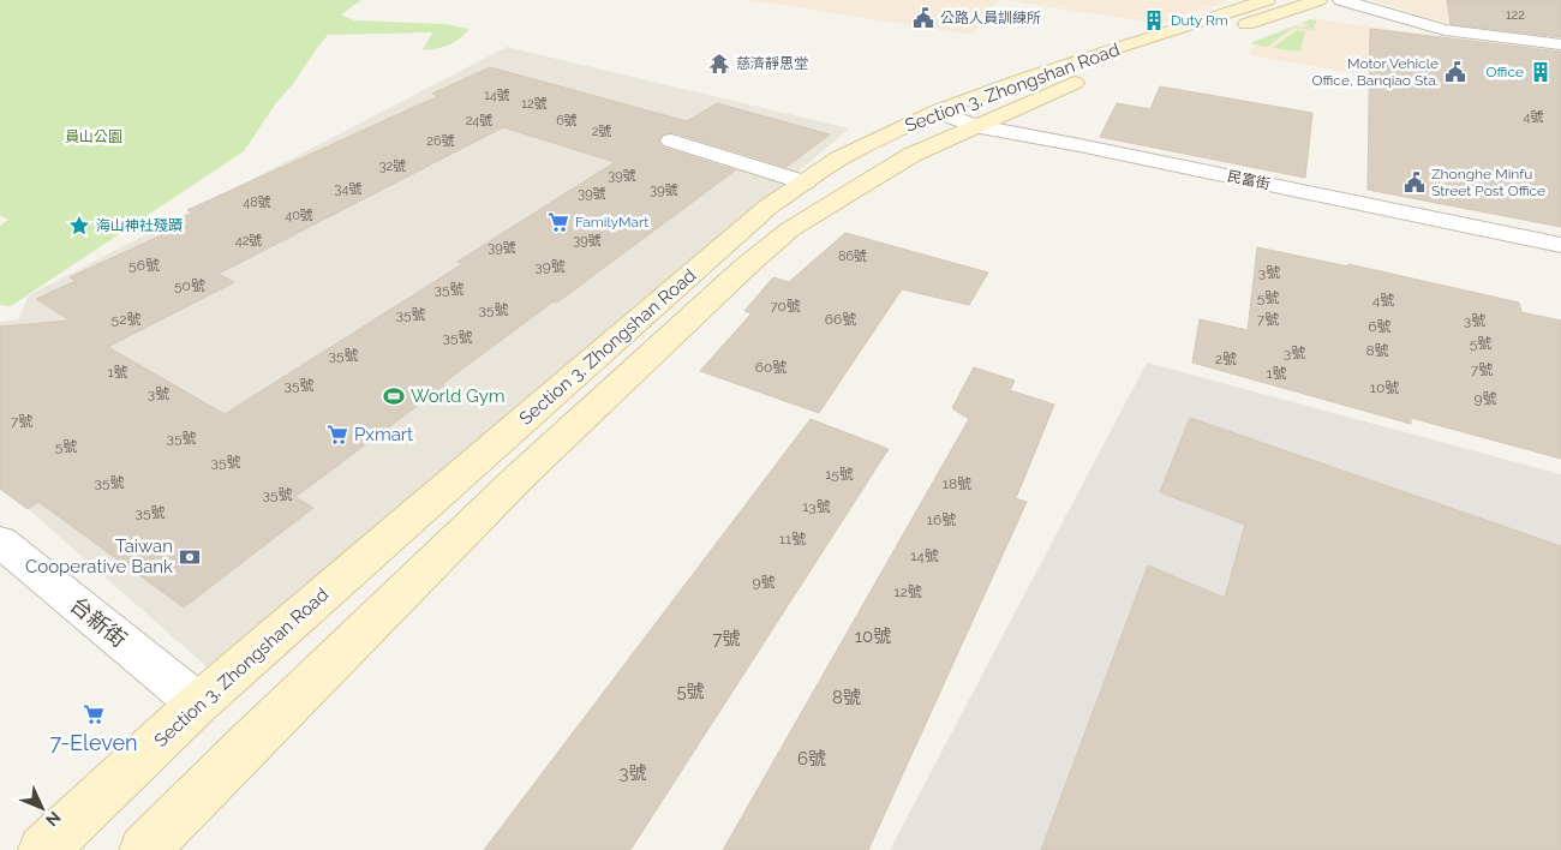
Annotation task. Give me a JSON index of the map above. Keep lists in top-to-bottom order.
{
  "streets": {
    "main road": ["Section 3, Zhongshan Road"],
    "street": ["民富街", "台新街"]
  },
  "crossings": [
    ["Section 3, Zhongshan Road", "民富街"],
    ["Section 3, Zhongshan Road", "台新街"]
  ],
  "parks": ["員山公園"],
  "places": {
    "public building": ["公路人員訓練所", "Motor Vehicle Office, Banqiao Sta.", "Zhonghe Minfu Street Post Office"],
    "building": ["Duty Rm", "Office"],
    "temple": ["慈濟靜思堂"],
    "supermarket": ["FamilyMart", "Pxmart", "7-Eleven"],
    "place": ["海山神社殘蹟"],
    "sports": ["World Gym"],
    "bank": ["Taiwan Cooperative Bank"]
  },
  "house_numbers": [
    "122",
    "14號",
    "12號",
    "4號",
    "24號",
    "6號",
    "2號",
    "26號",
    "32號",
    "39號",
    "34號",
    "39號",
    "39號",
    "48號",
    "40號",
    "42號",
    "39號",
    "39號",
    "86號",
    "56號",
    "39號",
    "3號",
    "50號",
    "35號",
    "5號",
    "4號",
    "70號",
    "35號",
    "35號",
    "52號",
    "66號",
    "7號",
    "3號",
    "6號",
    "35號",
    "5號",
    "8號",
    "3號",
    "35號",
    "2號",
    "60號",
    "7號",
    "1號",
    "1號",
    "35號",
    "10號",
    "3號",
    "9號",
    "7號",
    "35號",
    "5號",
    "35號",
    "15號",
    "35號",
    "18號",
    "35號",
    "13號",
    "35號",
    "16號",
    "11號",
    "14號",
    "9號",
    "12號",
    "10號",
    "7號",
    "5號",
    "8號",
    "6號",
    "3號"
  ],
  "north": "bottom right"
}
